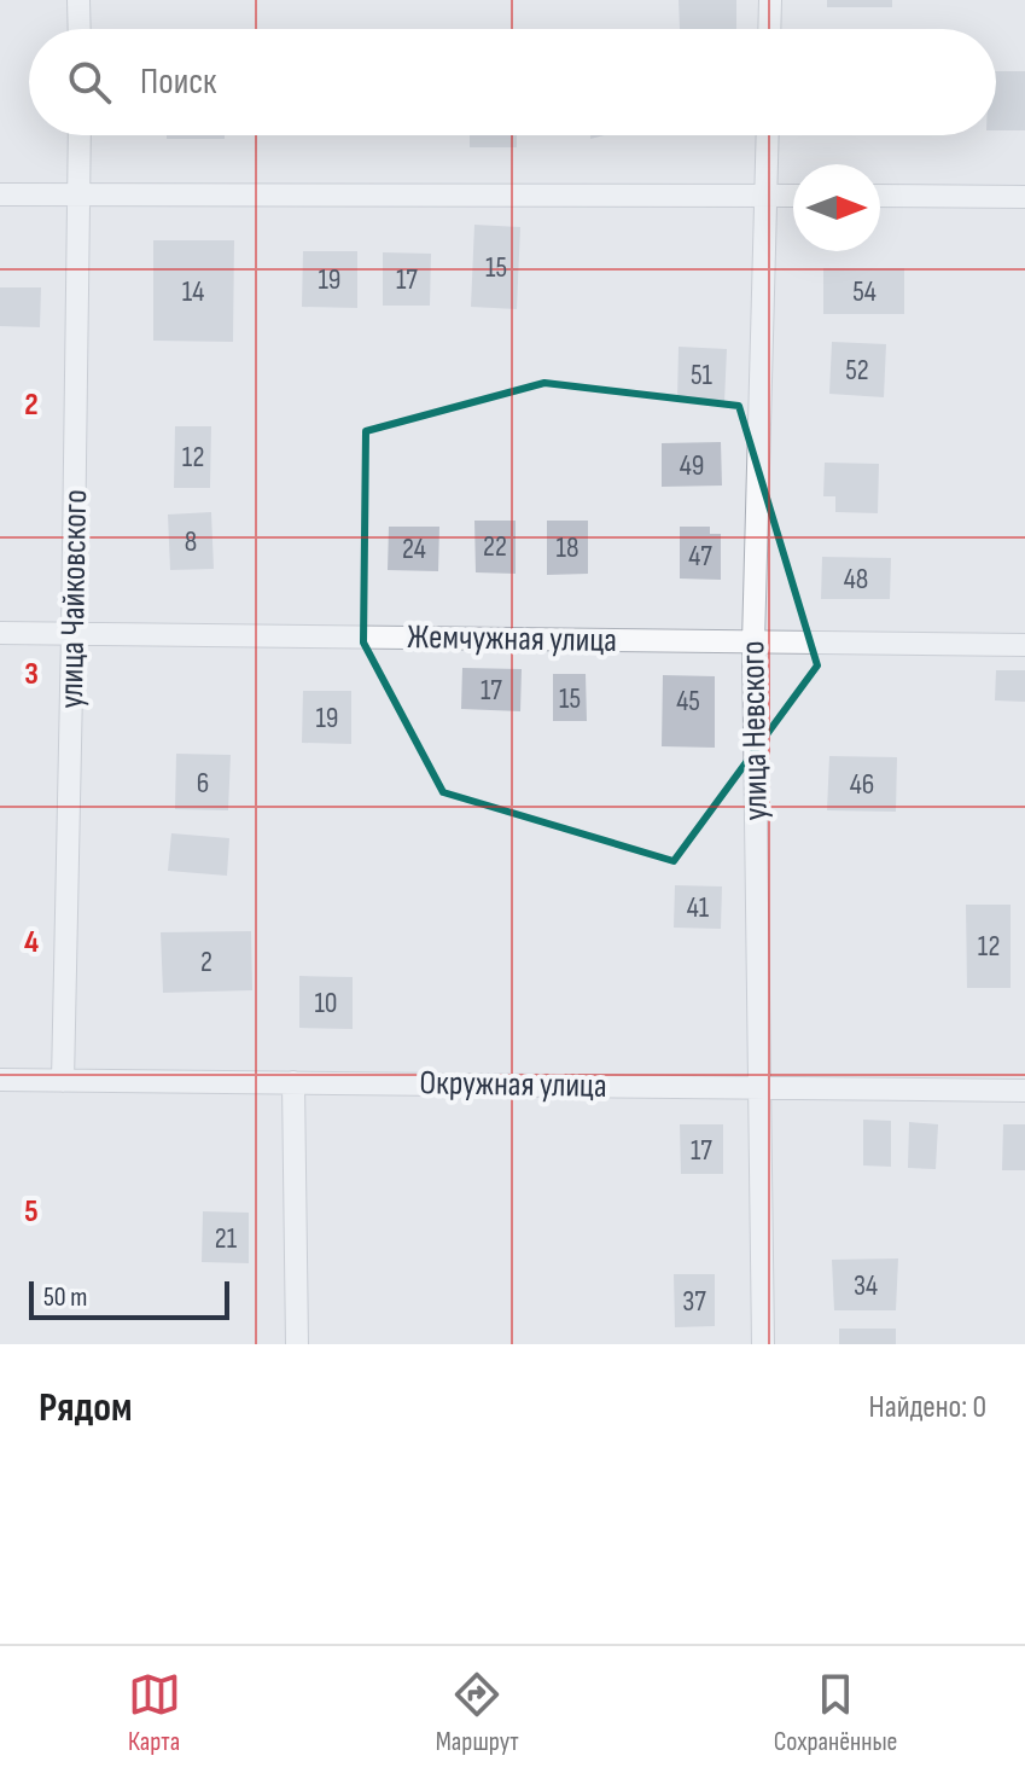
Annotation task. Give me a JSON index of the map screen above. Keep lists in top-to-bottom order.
{
  "streets": {
    "street": [
      "улица Чайковского",
      "Жемчужная улица",
      "улица Невского",
      "Окружная улица"
    ]
  },
  "crossings": [
    ["улица Чайковского", "Жемчужная улица"],
    ["улица Чайковского", "Окружная улица"],
    ["Жемчужная улица", "улица Невского"],
    ["улица Невского", "Окружная улица"]
  ],
  "house_numbers": [
    "15",
    "19",
    "17",
    "14",
    "54",
    "52",
    "51",
    "12",
    "49",
    "8",
    "22",
    "18",
    "24",
    "47",
    "48",
    "17",
    "15",
    "45",
    "19",
    "6",
    "46",
    "41",
    "12",
    "2",
    "10",
    "17",
    "21",
    "34",
    "37"
  ],
  "scale_bar": "50 m",
  "north": "right",
  "page": {
    "search": "Поиск",
    "scale": "50 m",
    "heading": ["Рядом", "Найдено: 0"],
    "nav": ["Карта", "Маршрут", "Сохранённые"]
  },
  "grid": {
    "rows": [
      "2",
      "3",
      "4",
      "5"
    ]
  }
}
